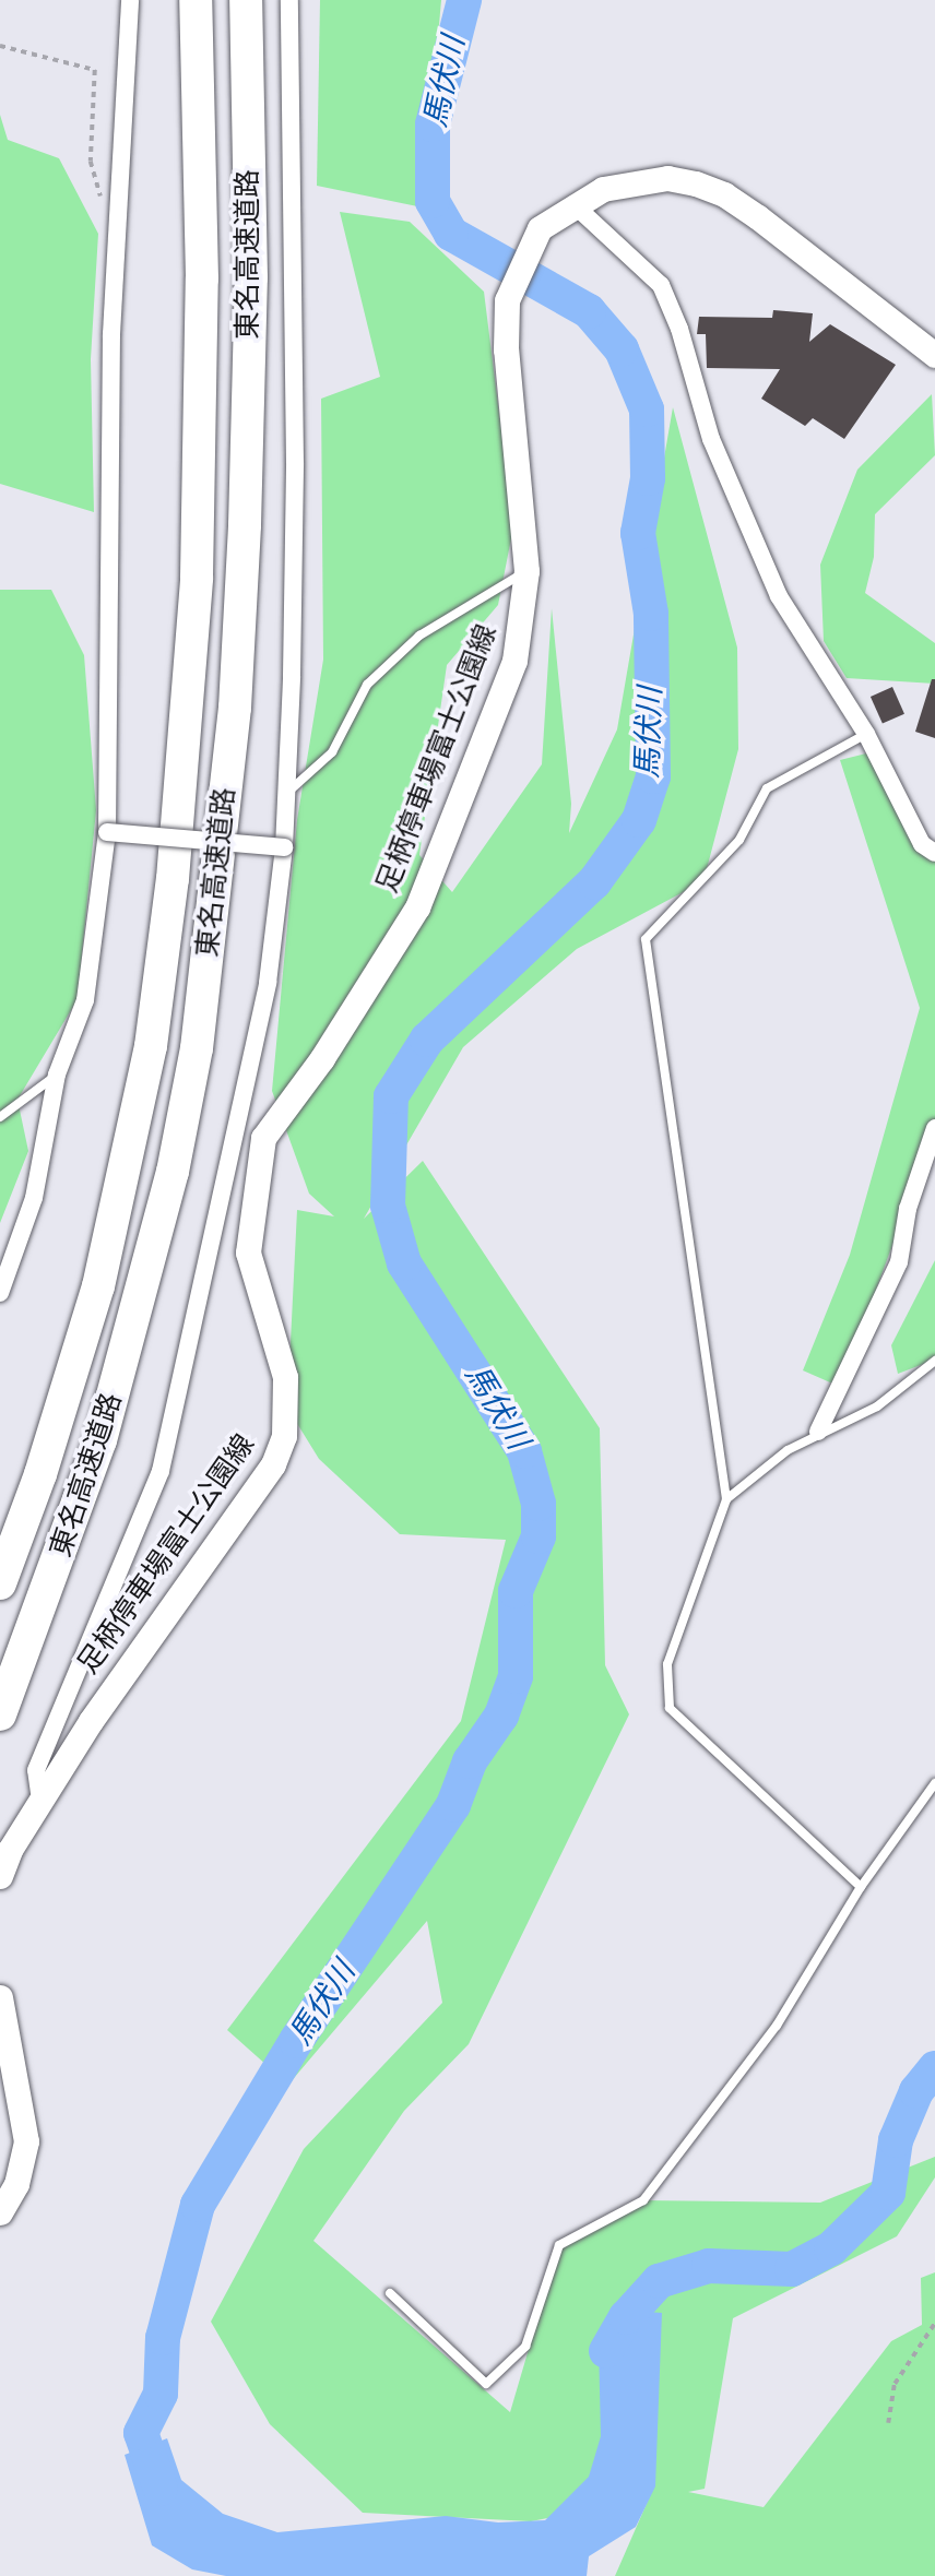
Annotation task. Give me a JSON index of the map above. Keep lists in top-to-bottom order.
{
  "streets": {
    "highway": ["東名高速道路"],
    "main road": ["足柄停車場富士公園線"]
  },
  "water": ["馬伏川"]
}
